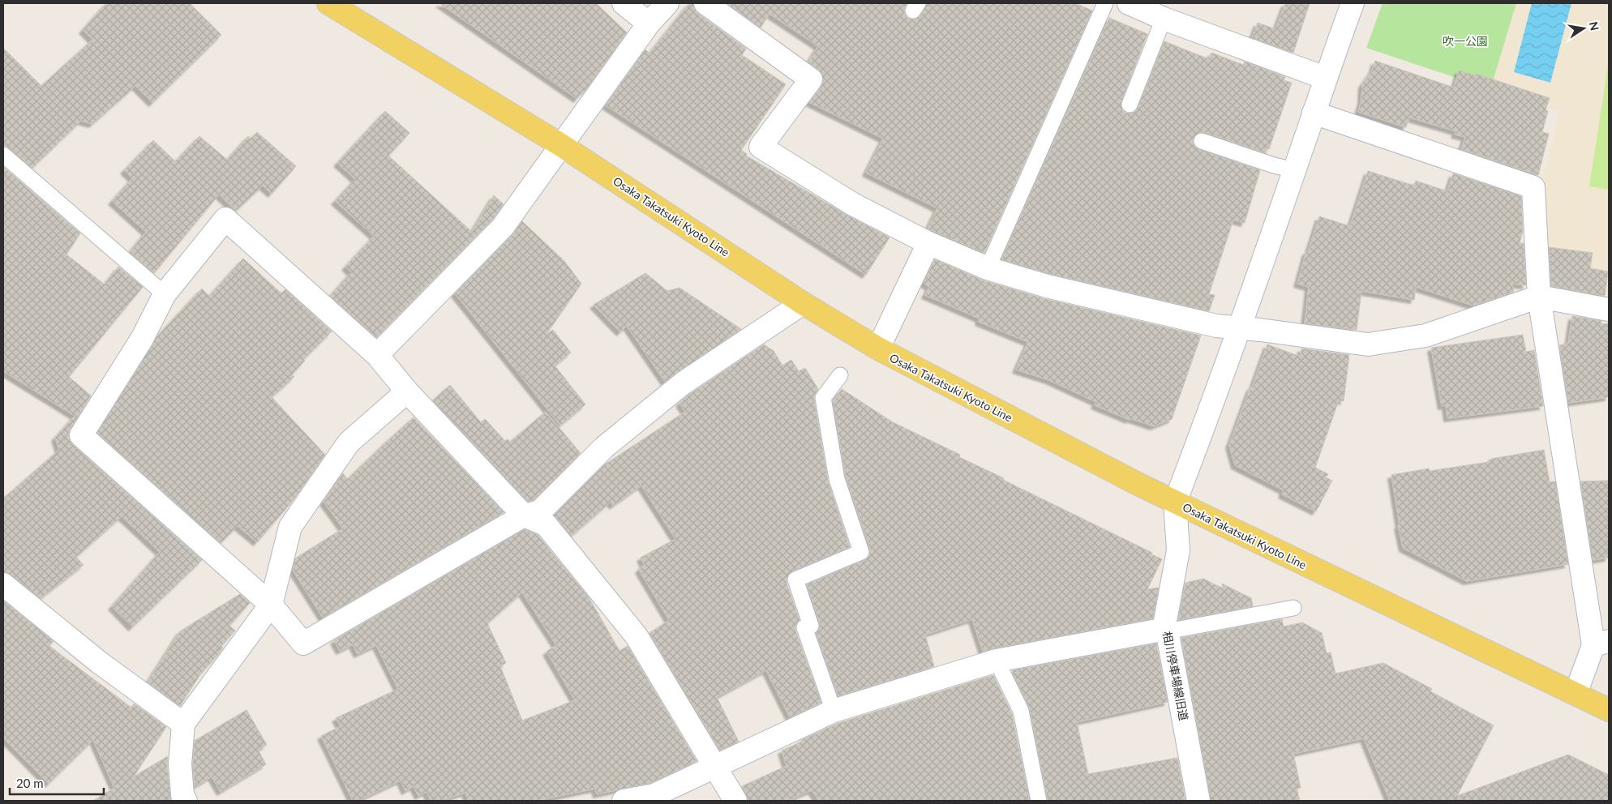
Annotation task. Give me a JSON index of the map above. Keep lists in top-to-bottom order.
{
  "streets": {
    "main road": ["Osaka Takatsuki Kyoto Line"],
    "street": ["相川停車場線旧道"]
  },
  "crossings": [
    ["Osaka Takatsuki Kyoto Line", "相川停車場線旧道"]
  ],
  "parks": ["吹一公園"],
  "scale_bar": "20 m",
  "north": "right"
}
